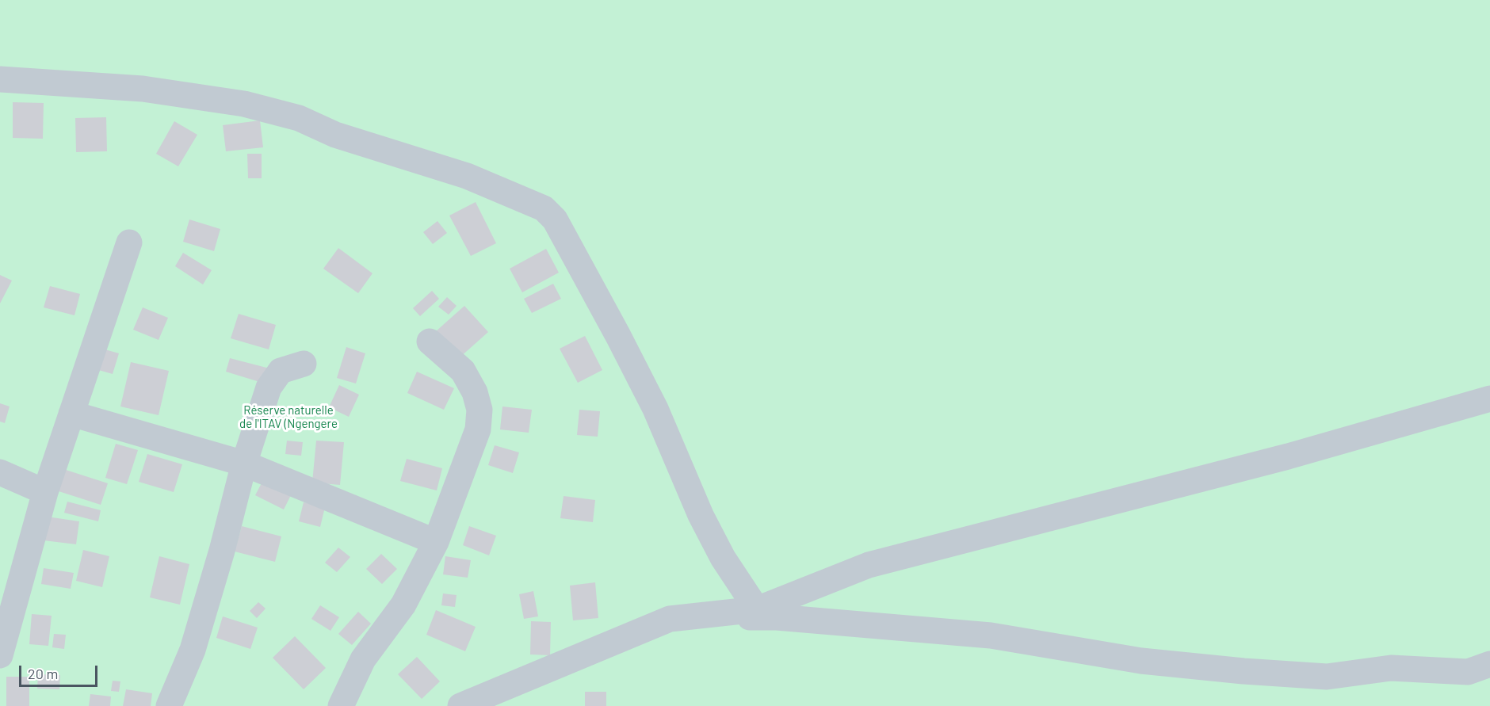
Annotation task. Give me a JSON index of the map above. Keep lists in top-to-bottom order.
{
  "parks": ["Réserve naturelle de l'ITAV (Ngengere"],
  "scale_bar": "20 m"
}
